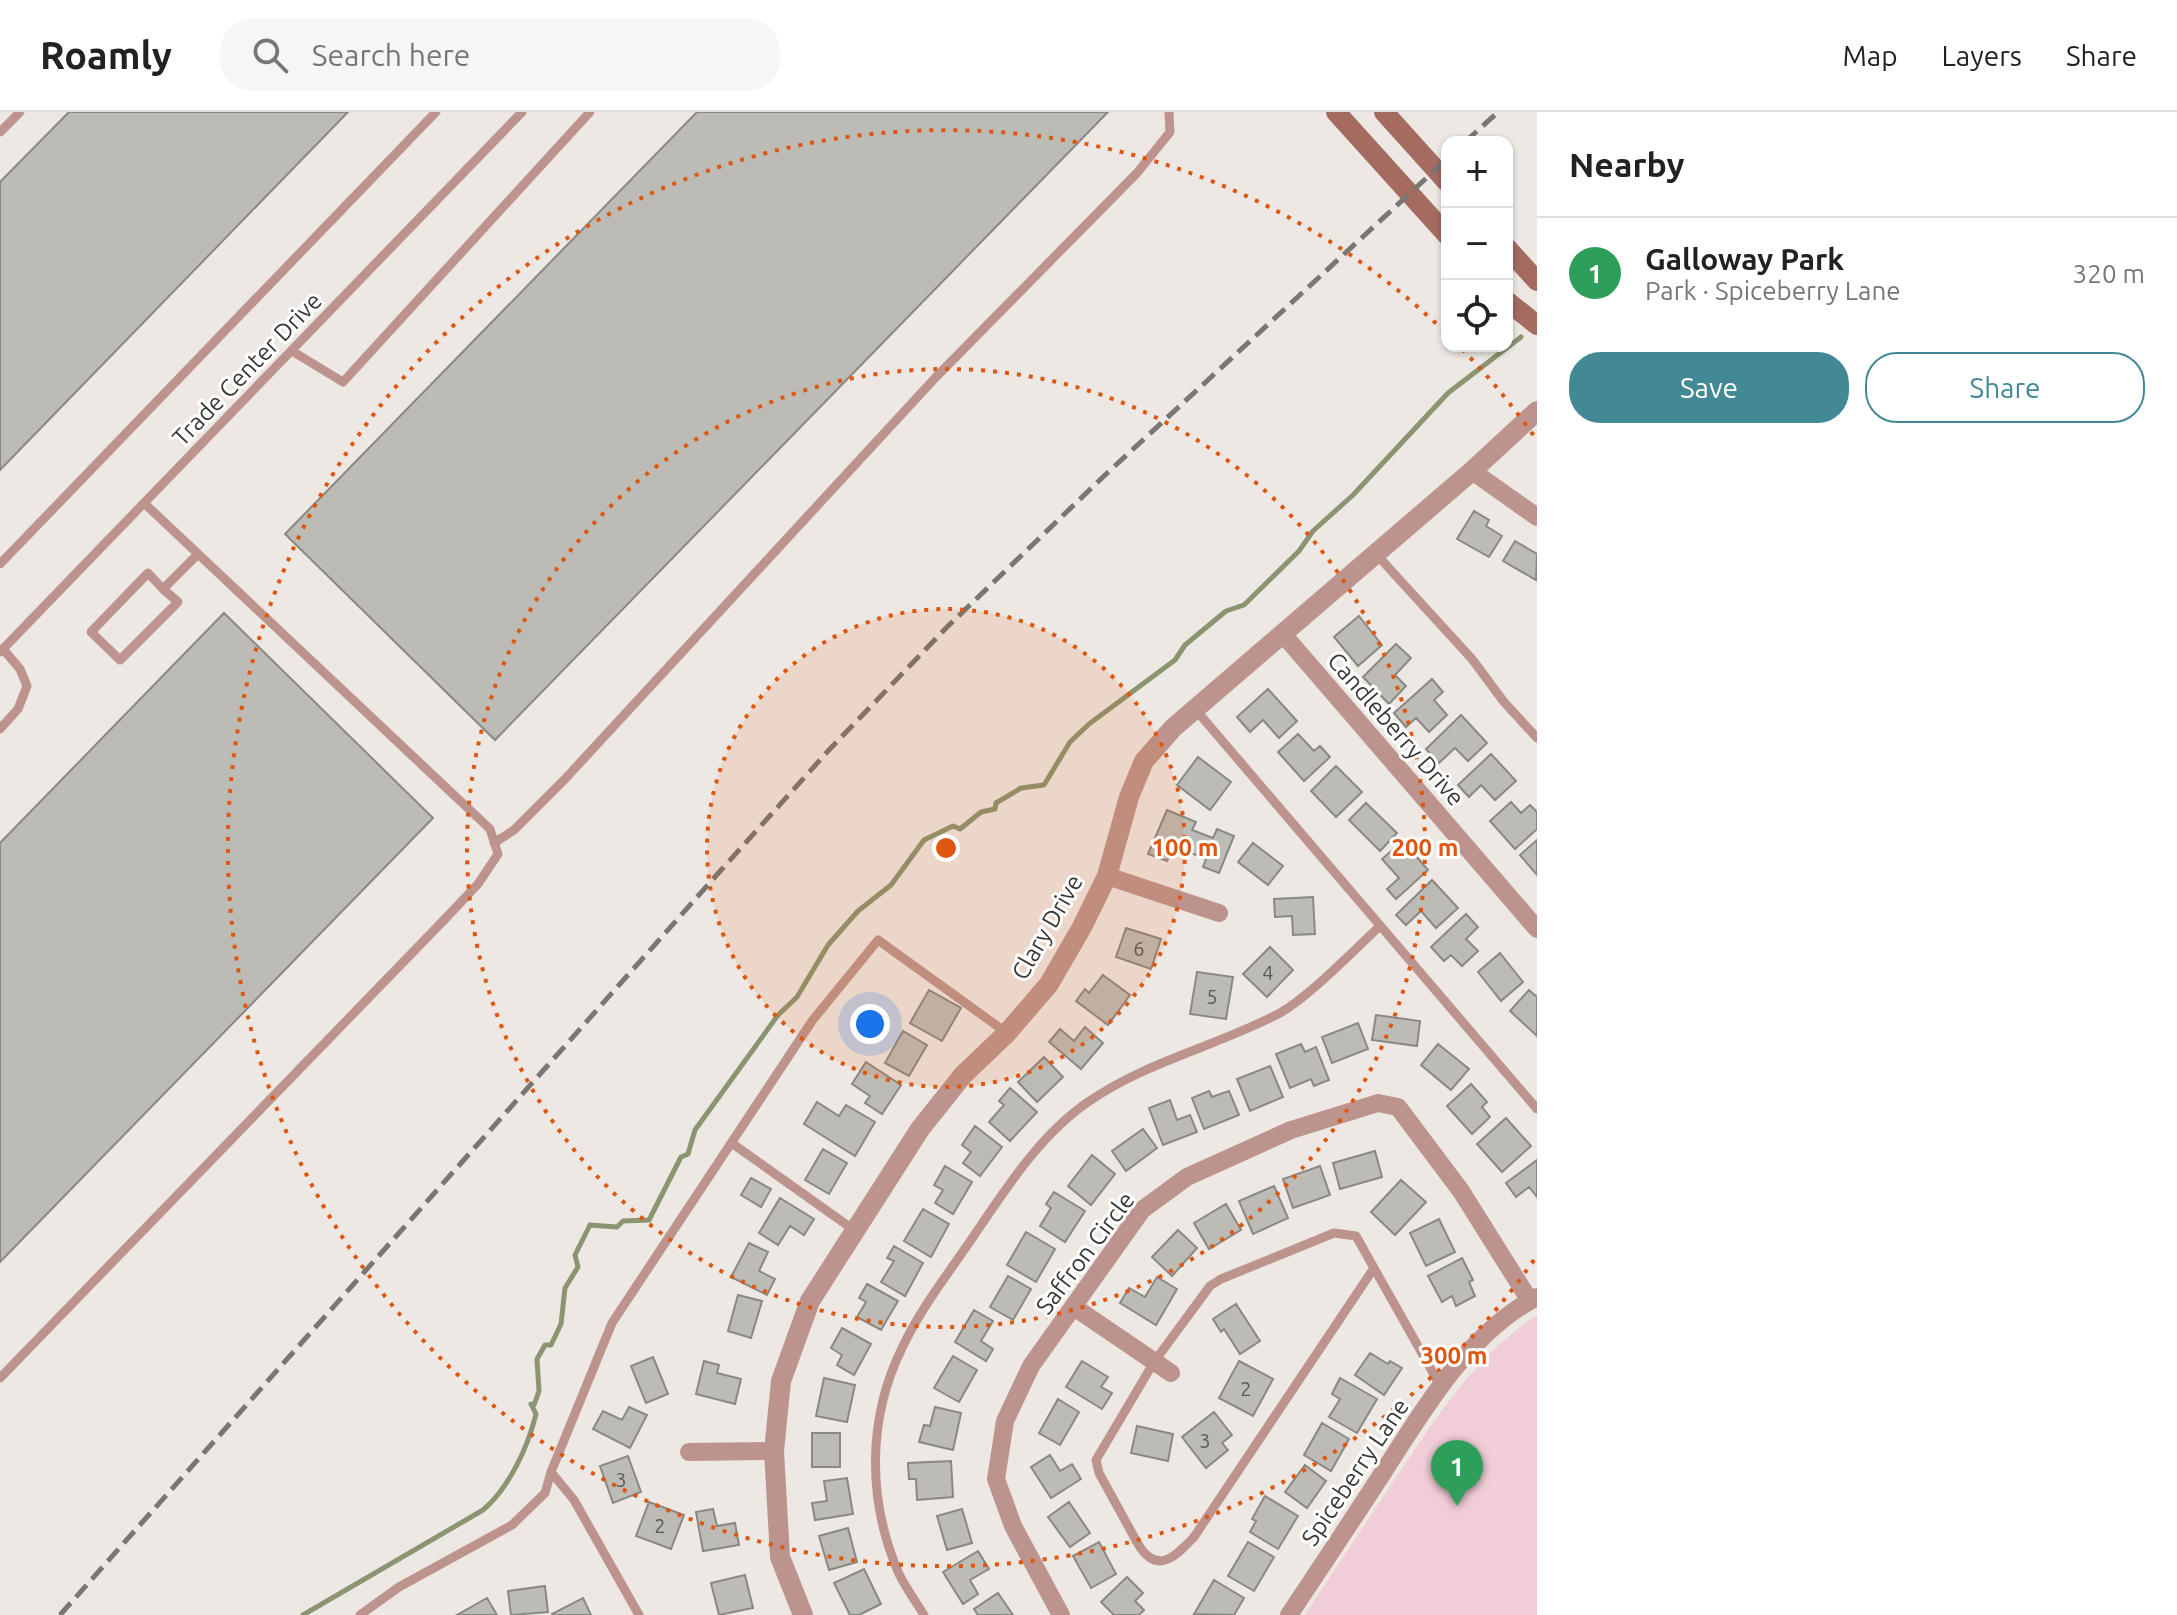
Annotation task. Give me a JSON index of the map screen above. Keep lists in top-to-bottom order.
{
  "streets": {
    "street": [
      "Candleberry Drive",
      "Clary Drive",
      "Saffron Circle",
      "Spiceberry Lane"
    ],
    "lane": ["Trade Center Drive"]
  },
  "crossings": [
    ["Candleberry Drive", "Clary Drive"],
    ["Saffron Circle", "Spiceberry Lane"]
  ],
  "house_numbers": [
    "6",
    "4",
    "5",
    "2",
    "3",
    "3",
    "2"
  ],
  "page": {
    "header": "Roamly",
    "search": "Search here",
    "nav": ["Map", "Layers", "Share"],
    "heading": "Nearby",
    "map_buttons": ["+", "−"],
    "list": [
      {
        "mark": "1",
        "name": "Galloway Park",
        "note": "Park · Spiceberry Lane",
        "value": "320 m"
      }
    ],
    "buttons": ["Save", "Share"],
    "pins": "1"
  },
  "rings": ["100 m", "200 m", "300 m"]
}
